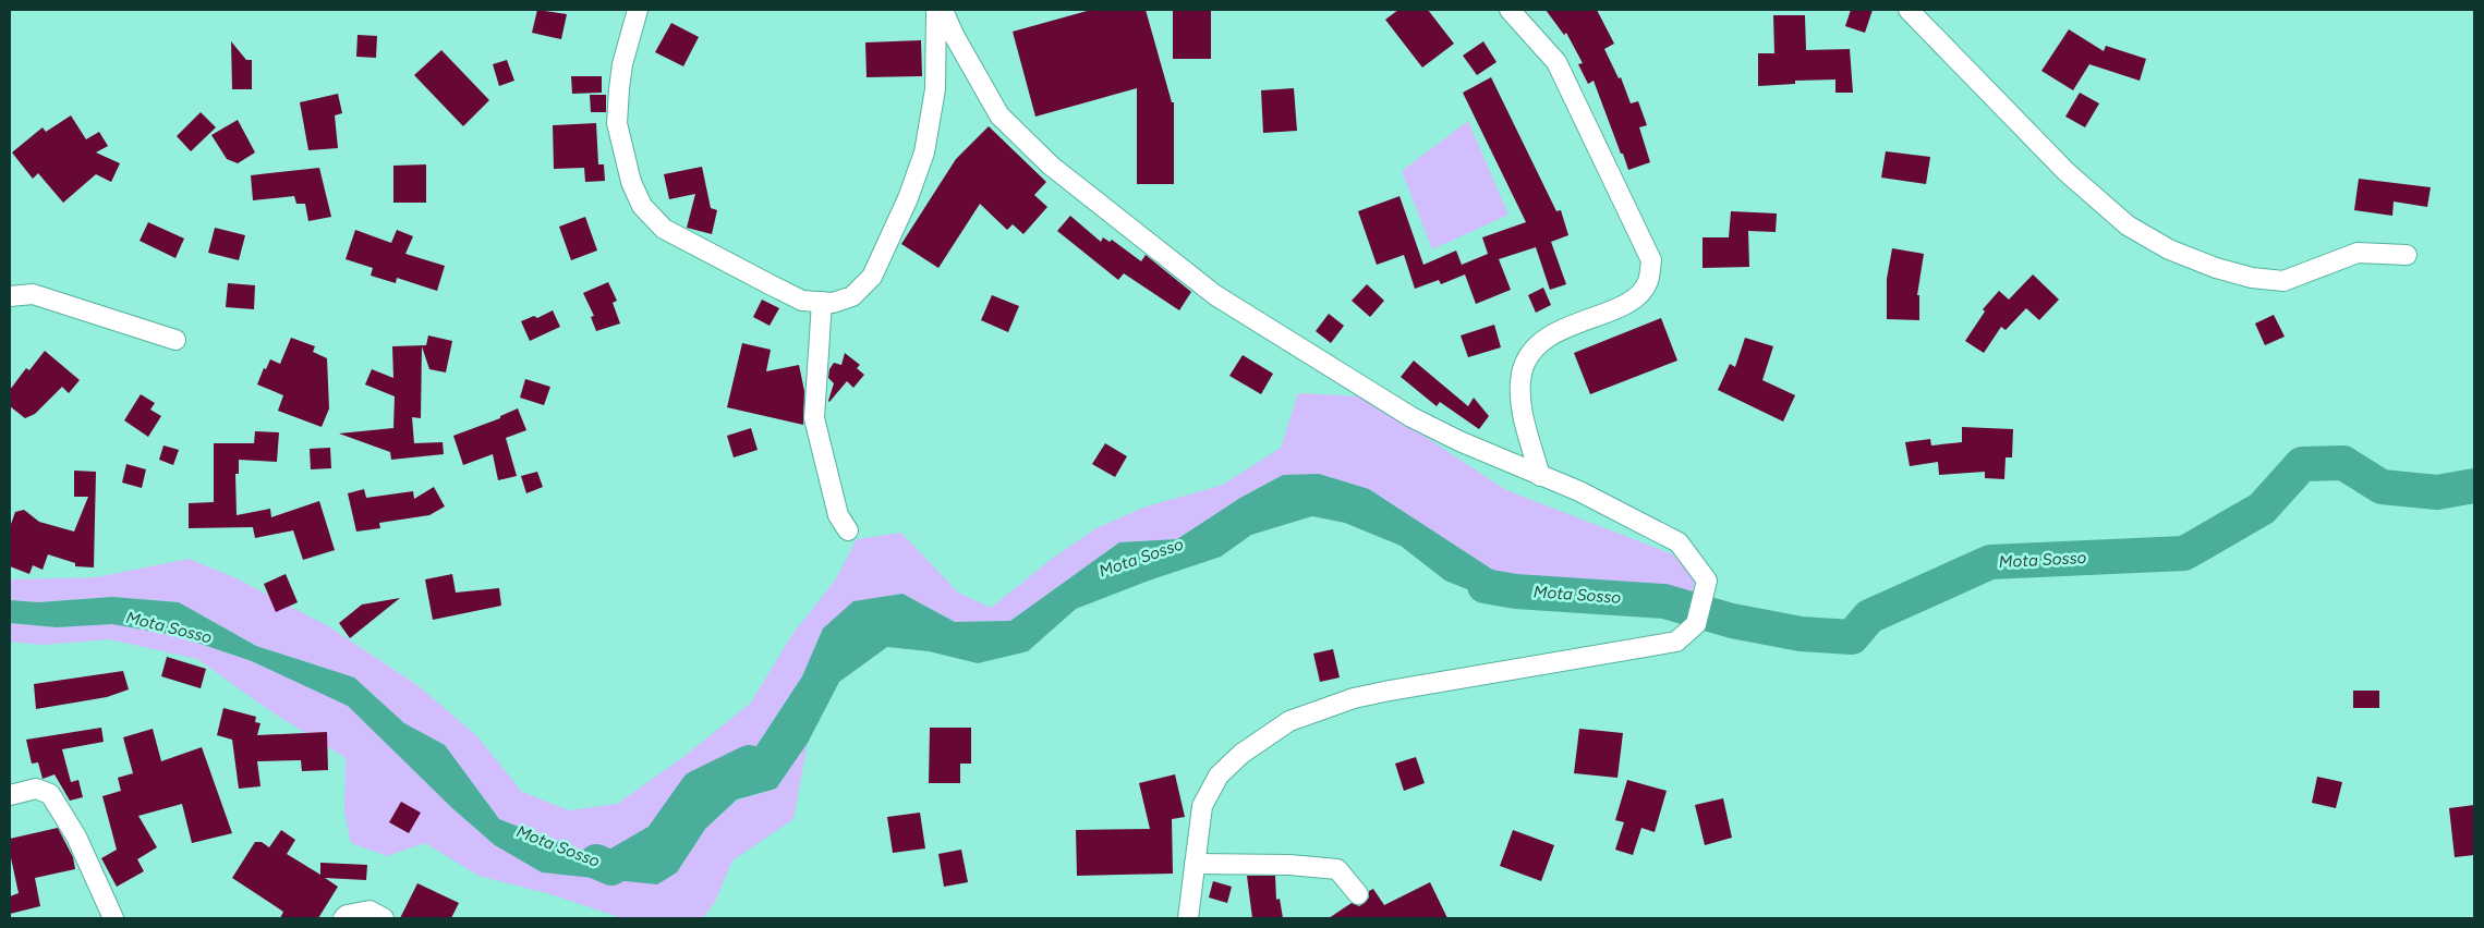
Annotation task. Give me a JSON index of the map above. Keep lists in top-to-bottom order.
{
  "water": ["Mota Sosso"]
}
